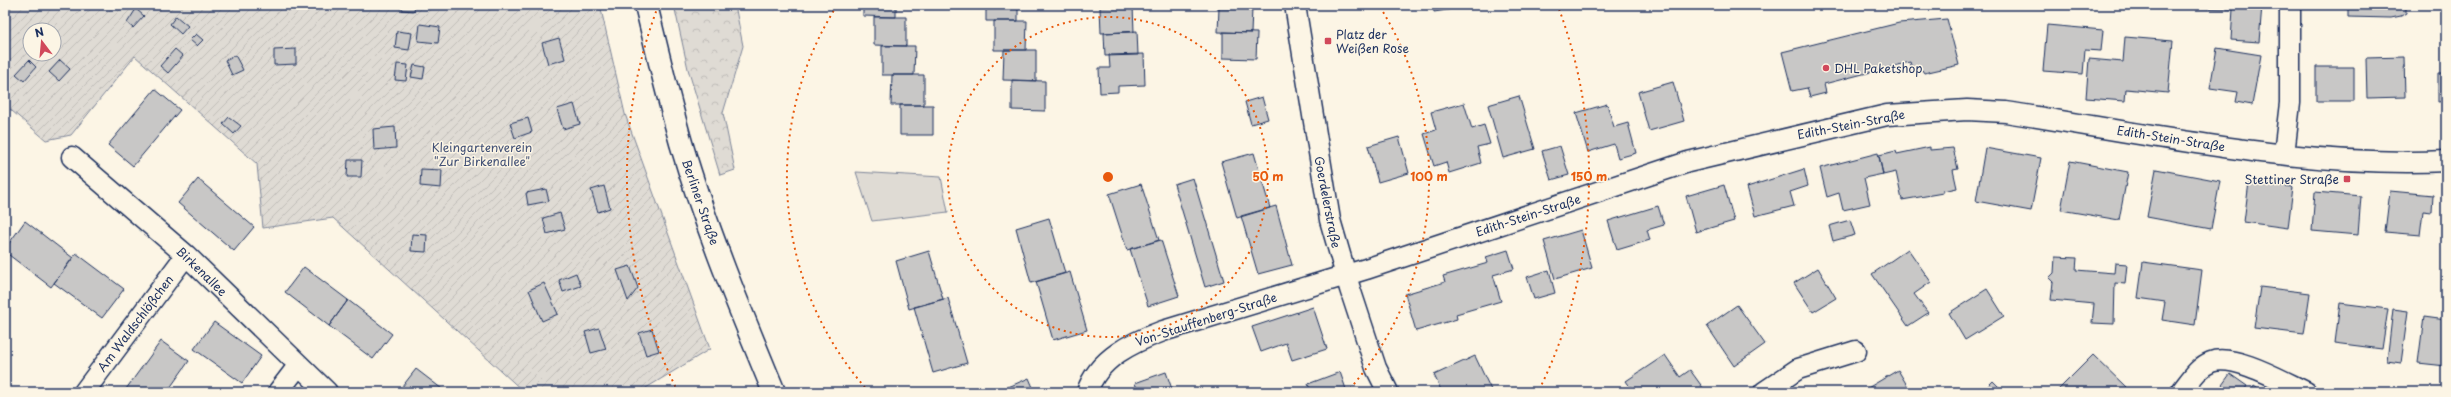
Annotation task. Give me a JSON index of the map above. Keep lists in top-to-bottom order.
{
  "streets": {
    "highway": ["Berliner Straße"],
    "street": [
      "Edith-Stein-Straße",
      "Goerdelerstraße",
      "Birkenallee",
      "Von-Stauffenberg-Straße",
      "Am Waldschlößchen"
    ]
  },
  "crossings": [
    ["Edith-Stein-Straße", "Goerdelerstraße"],
    ["Edith-Stein-Straße", "Von-Stauffenberg-Straße"],
    ["Goerdelerstraße", "Von-Stauffenberg-Straße"],
    ["Birkenallee", "Am Waldschlößchen"]
  ],
  "parks": ["Kleingartenverein \"Zur Birkenallee\""],
  "places": {
    "transit": ["Platz der Weißen Rose", "Stettiner Straße"],
    "other": ["DHL Paketshop"]
  },
  "north": "top",
  "rings": ["50 m", "100 m", "150 m"]
}
